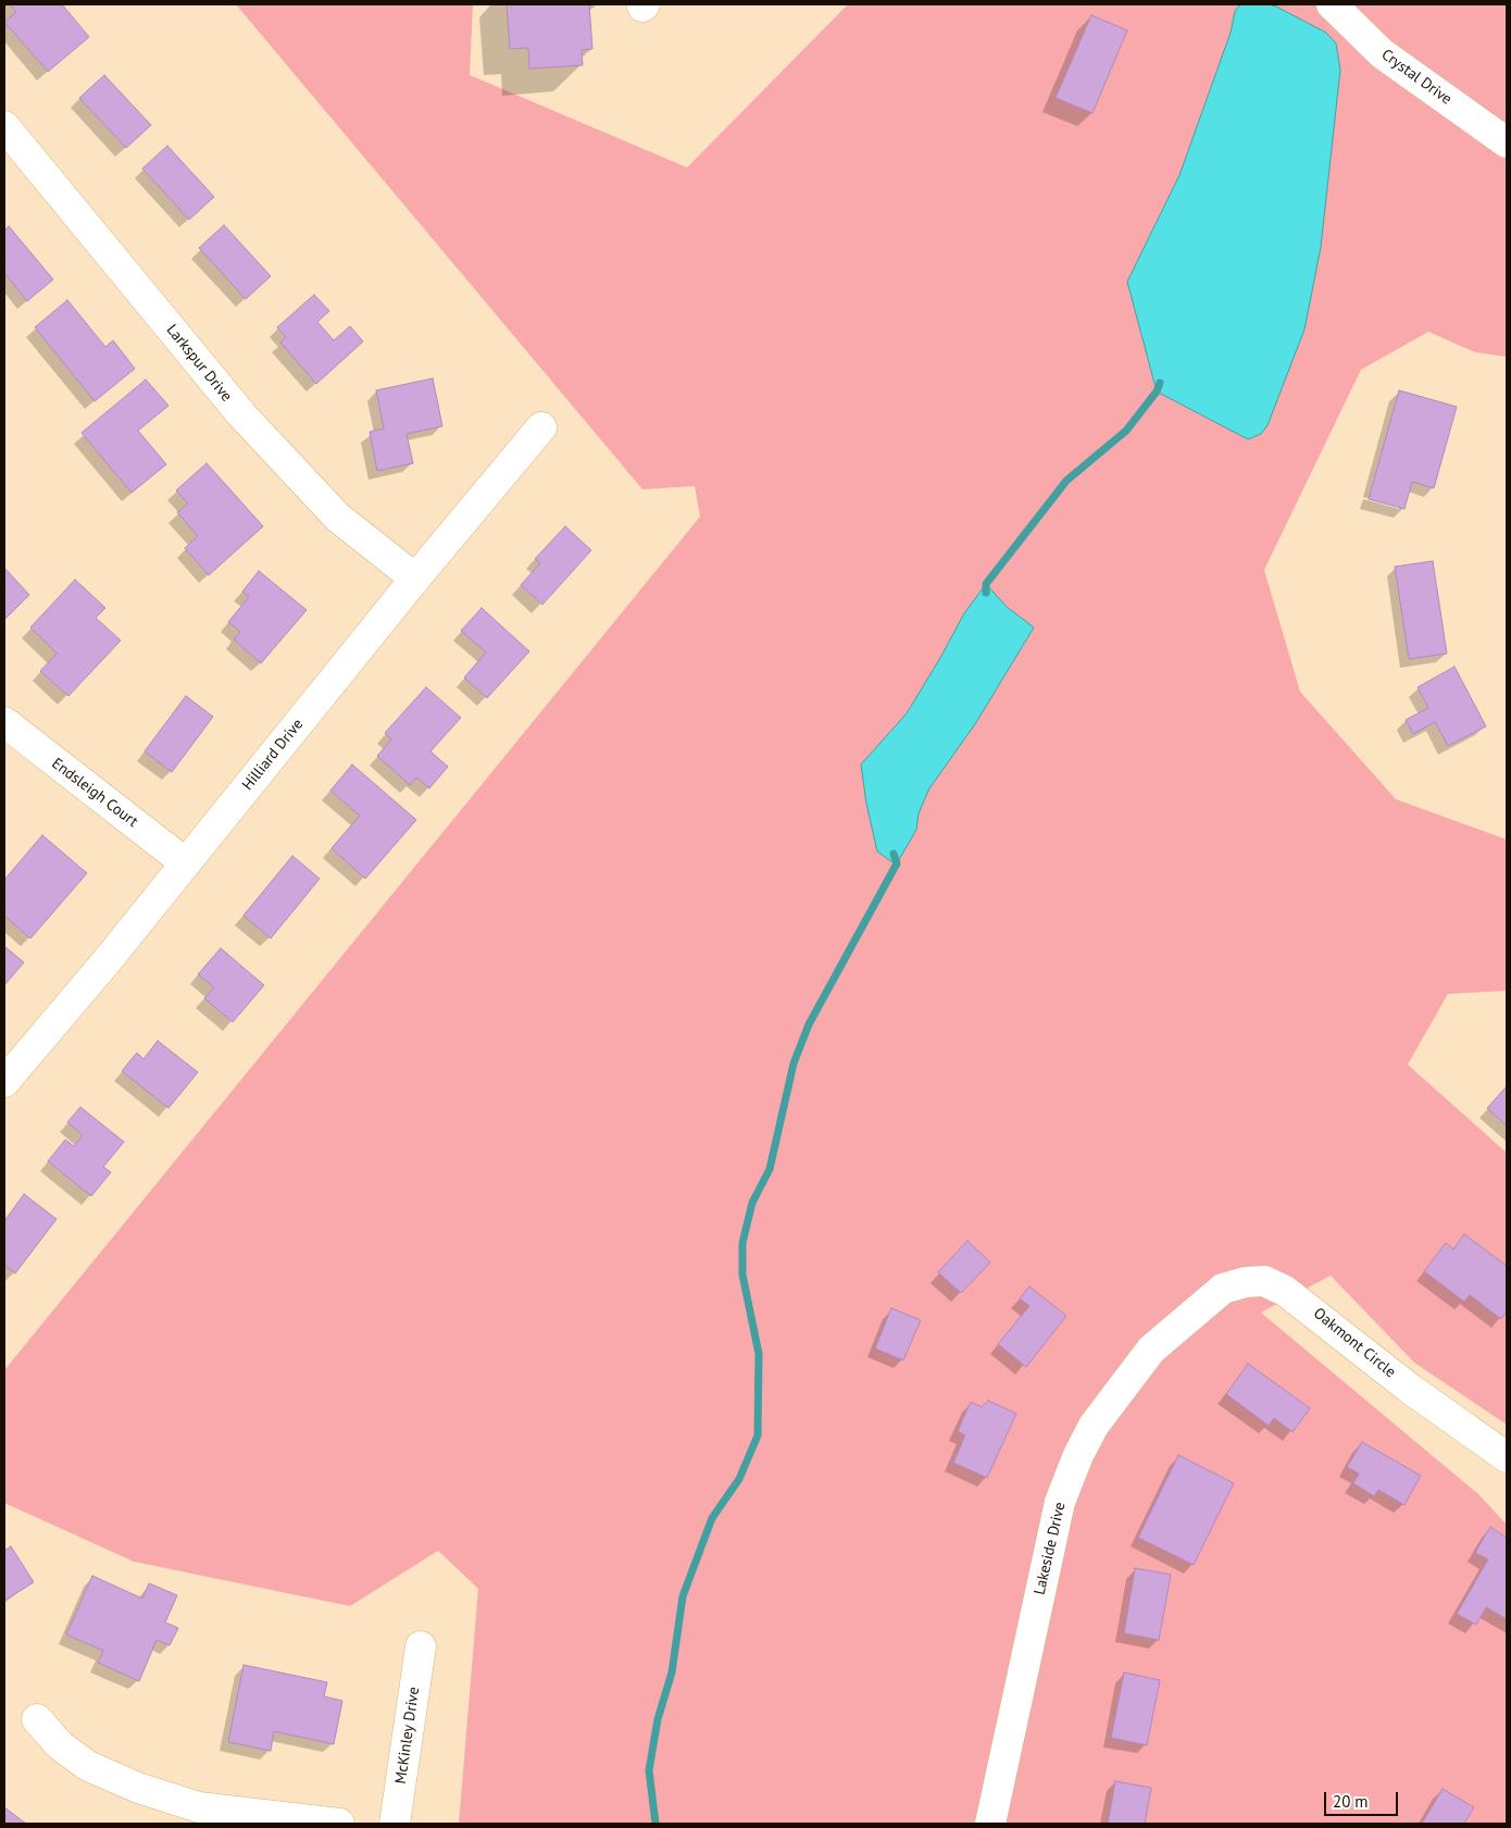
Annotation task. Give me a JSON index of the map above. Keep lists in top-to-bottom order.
{
  "streets": {
    "street": [
      "Crystal Drive",
      "Larkspur Drive",
      "Hilliard Drive",
      "Endsleigh Court",
      "Oakmont Circle",
      "Lakeside Drive",
      "McKinley Drive"
    ]
  },
  "crossings": [
    ["Larkspur Drive", "Hilliard Drive"],
    ["Hilliard Drive", "Endsleigh Court"],
    ["Oakmont Circle", "Lakeside Drive"]
  ],
  "scale_bar": "20 m"
}
